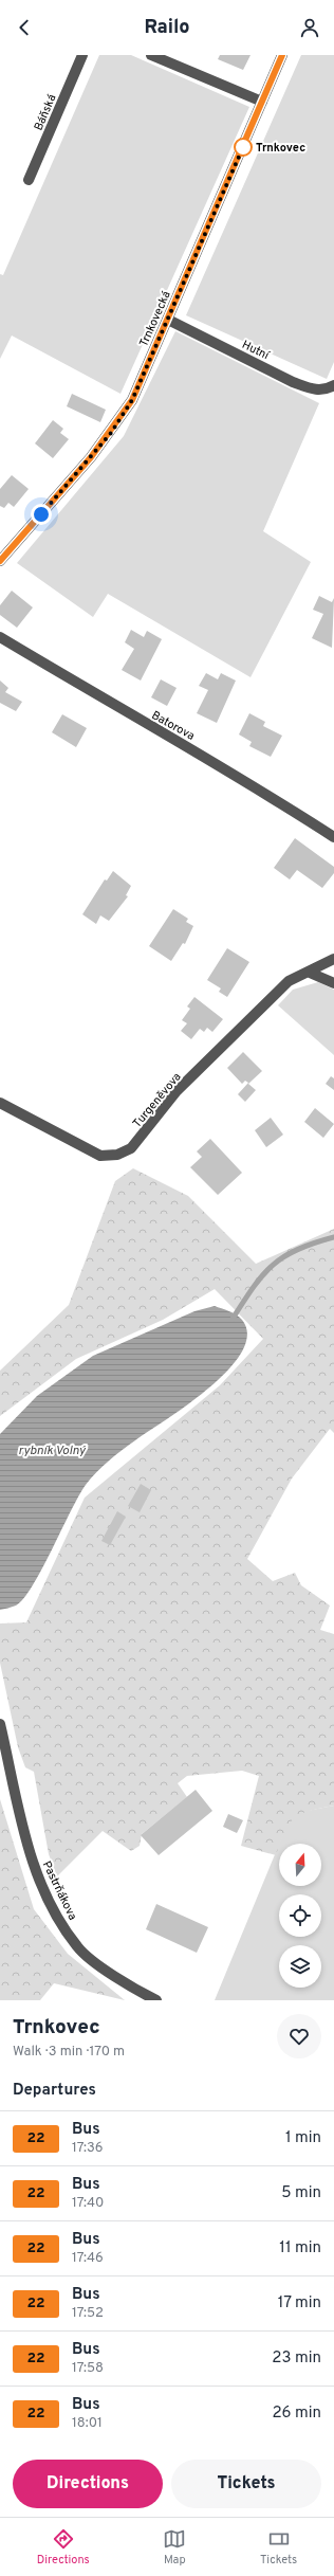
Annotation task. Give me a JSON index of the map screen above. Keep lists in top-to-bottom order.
{
  "streets": {
    "street": [
      "Báňská",
      "Trnkovecká",
      "Hutní",
      "Batorova",
      "Turgeněvova",
      "Pastrňákova"
    ]
  },
  "crossings": [
    ["Trnkovecká", "Hutní"]
  ],
  "water": ["rybník Volný"],
  "places": ["Trnkovec"],
  "lines": ["bus line 22"],
  "north": "top",
  "page": {
    "header": "Railo",
    "heading": [
      ["Trnkovec", "Walk · 3 min · 170 m"],
      "Departures"
    ],
    "list": [
      {
        "mark": "22",
        "name": "Bus",
        "note": "17:36",
        "value": "1 min"
      },
      {
        "mark": "22",
        "name": "Bus",
        "note": "17:40",
        "value": "5 min"
      },
      {
        "mark": "22",
        "name": "Bus",
        "note": "17:46",
        "value": "11 min"
      },
      {
        "mark": "22",
        "name": "Bus",
        "note": "17:52",
        "value": "17 min"
      },
      {
        "mark": "22",
        "name": "Bus",
        "note": "17:58",
        "value": "23 min"
      },
      {
        "mark": "22",
        "name": "Bus",
        "note": "18:01",
        "value": "26 min"
      }
    ],
    "buttons": ["Directions", "Tickets"],
    "tabs": ["Directions", "Map", "Tickets"]
  }
}
